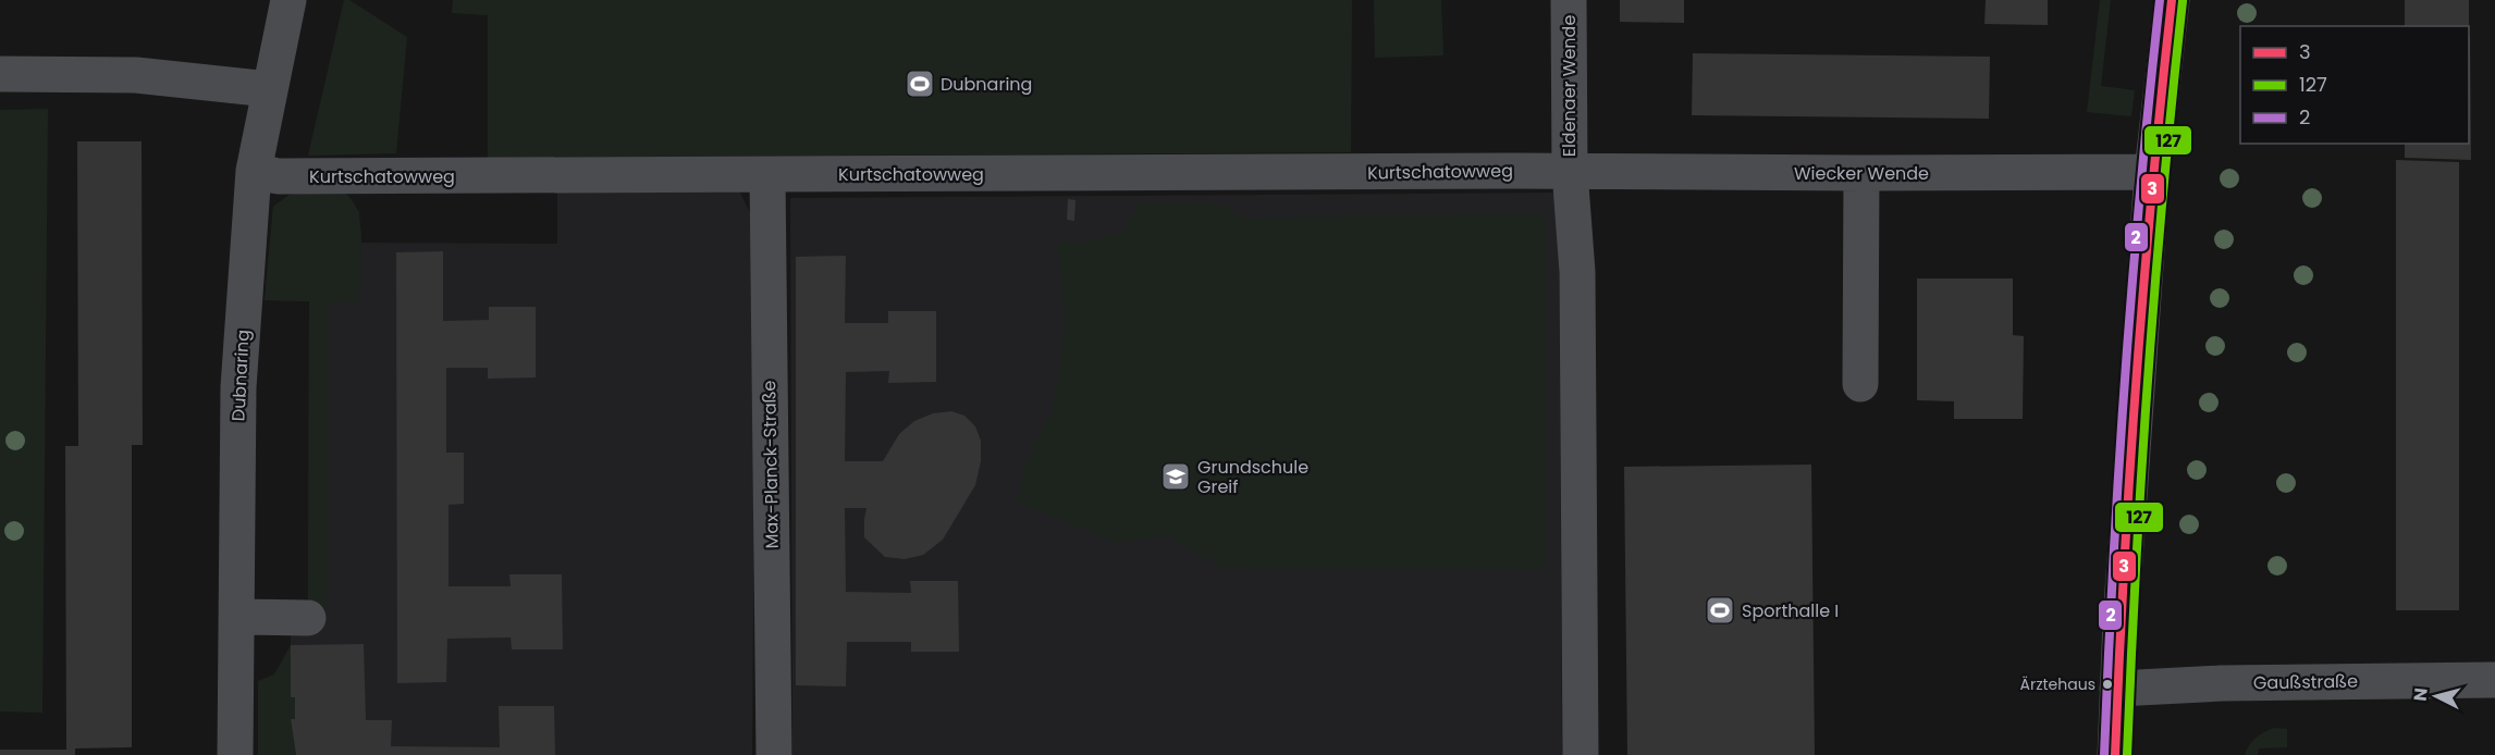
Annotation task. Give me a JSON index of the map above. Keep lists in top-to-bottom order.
{
  "streets": {
    "street": [
      "Eldenaer Wende",
      "Kurtschatowweg",
      "Wiecker Wende",
      "Dubnaring",
      "Max-Planck-Straße",
      "Gaußstraße"
    ]
  },
  "crossings": [
    ["Eldenaer Wende", "Kurtschatowweg"],
    ["Eldenaer Wende", "Wiecker Wende"],
    ["Kurtschatowweg", "Wiecker Wende"],
    ["Kurtschatowweg", "Dubnaring"],
    ["Kurtschatowweg", "Max-Planck-Straße"]
  ],
  "places": {
    "sports": ["Dubnaring", "Sporthalle I"],
    "school or university": ["Grundschule Greif"],
    "other": ["Ärztehaus"]
  },
  "lines": ["transit line 3", "transit line 2", "transit line 127"],
  "legend": ["3", "127", "2"],
  "north": "left"
}
